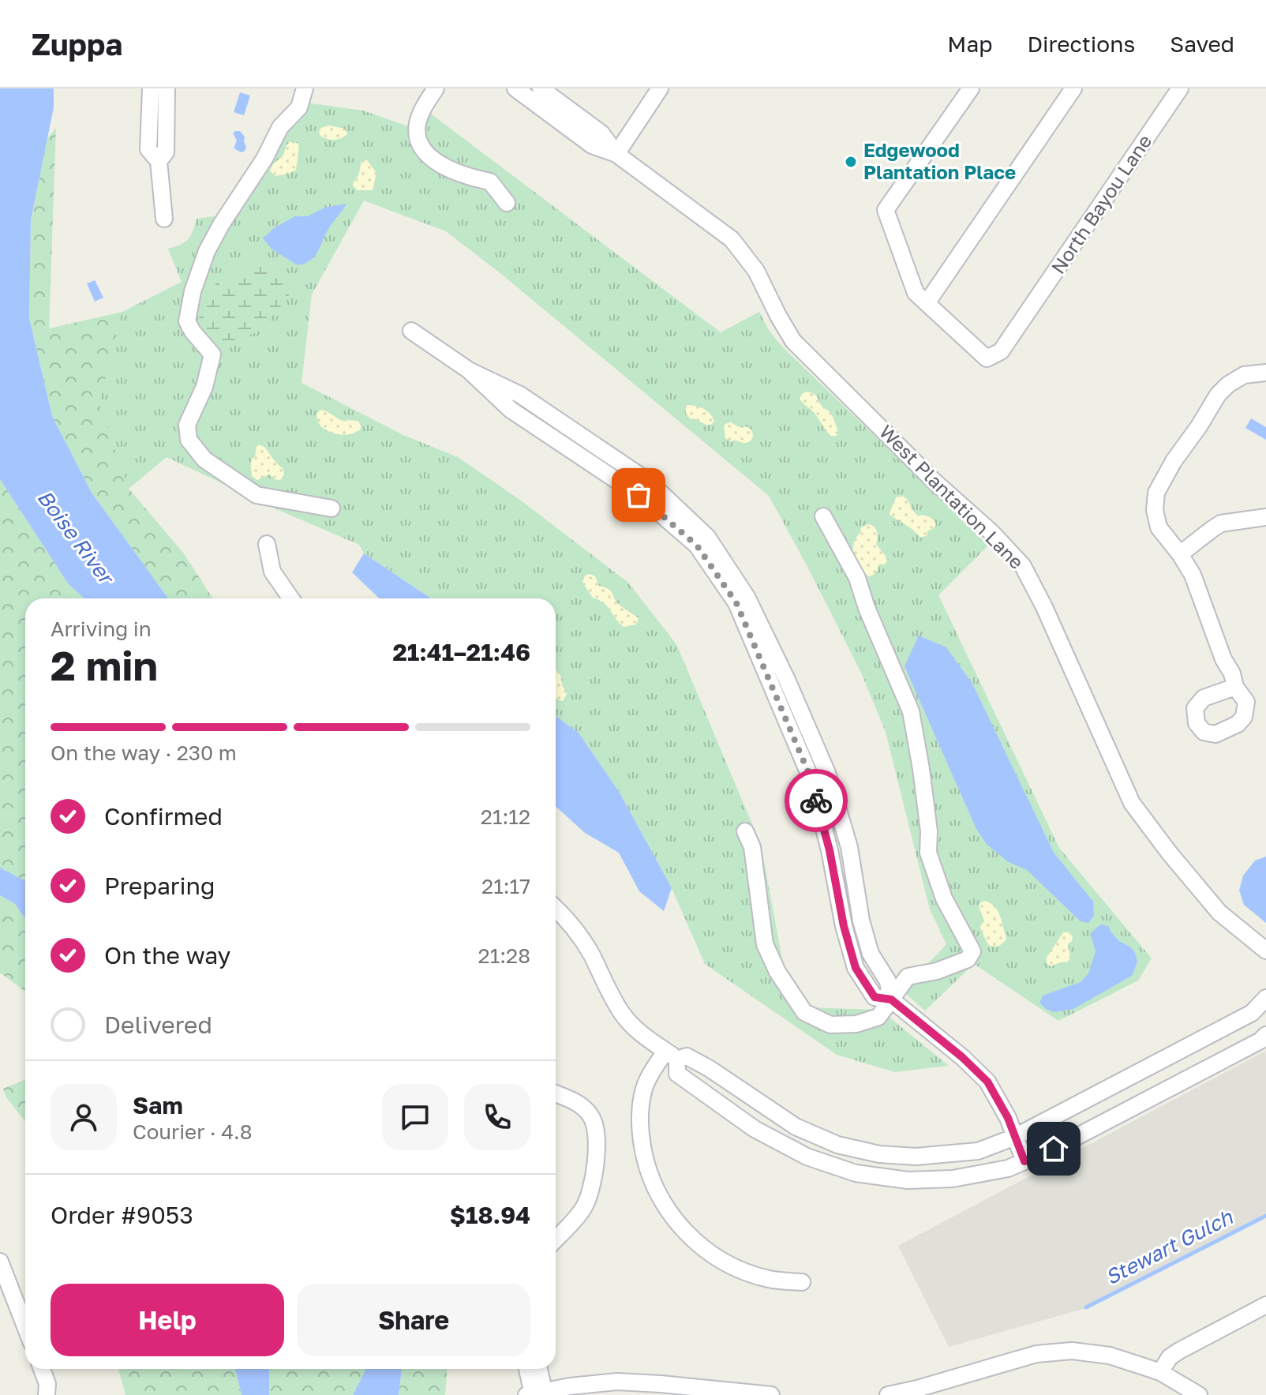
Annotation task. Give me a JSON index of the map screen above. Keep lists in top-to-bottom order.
{
  "streets": {
    "street": ["North Bayou Lane", "West Plantation Lane"]
  },
  "water": ["Boise River", "Stewart Gulch"],
  "places": ["Edgewood Plantation Place"],
  "page": {
    "header": "Zuppa",
    "nav": ["Map", "Directions", "Saved"],
    "heading": ["2 min", "Arriving in", "21:41–21:46"],
    "panel": [
      "Sam",
      "Courier · 4.8",
      "Order #9053",
      "$18.94"
    ],
    "bar": "On the way · 230 m",
    "list": [
      ["Confirmed", "21:12"],
      ["Preparing", "21:17"],
      ["On the way", "21:28"],
      "Delivered"
    ],
    "buttons": ["Help", "Share"]
  }
}
